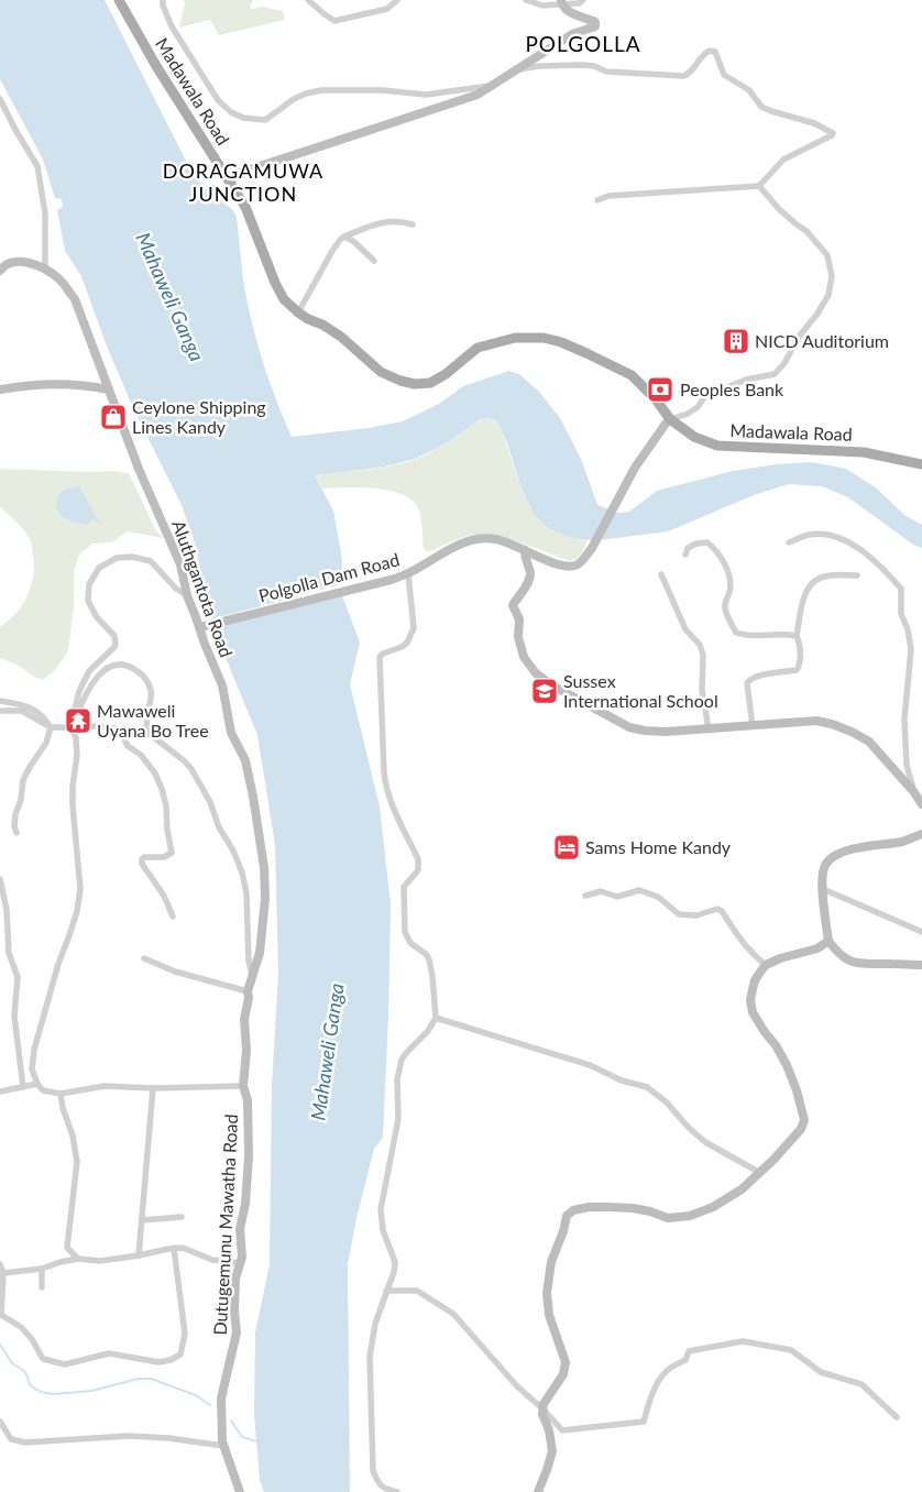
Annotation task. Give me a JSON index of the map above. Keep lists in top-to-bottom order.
{
  "streets": {
    "main road": ["Madawala Road"],
    "street": ["Polgolla Dam Road", "Aluthgantota Road", "Dutugemunu Mawatha Road"]
  },
  "crossings": [
    ["Madawala Road", "Polgolla Dam Road"],
    ["Polgolla Dam Road", "Aluthgantota Road"],
    ["Aluthgantota Road", "Dutugemunu Mawatha Road"]
  ],
  "districts": ["POLGOLLA", "DORAGAMUWA JUNCTION"],
  "water": ["Mahaweli Ganga"],
  "places": {
    "building": ["NICD Auditorium"],
    "bank": ["Peoples Bank"],
    "shop": ["Ceylone Shipping Lines Kandy"],
    "school or university": ["Sussex International School"],
    "temple": ["Mawaweli Uyana Bo Tree"],
    "hotel": ["Sams Home Kandy"]
  }
}
